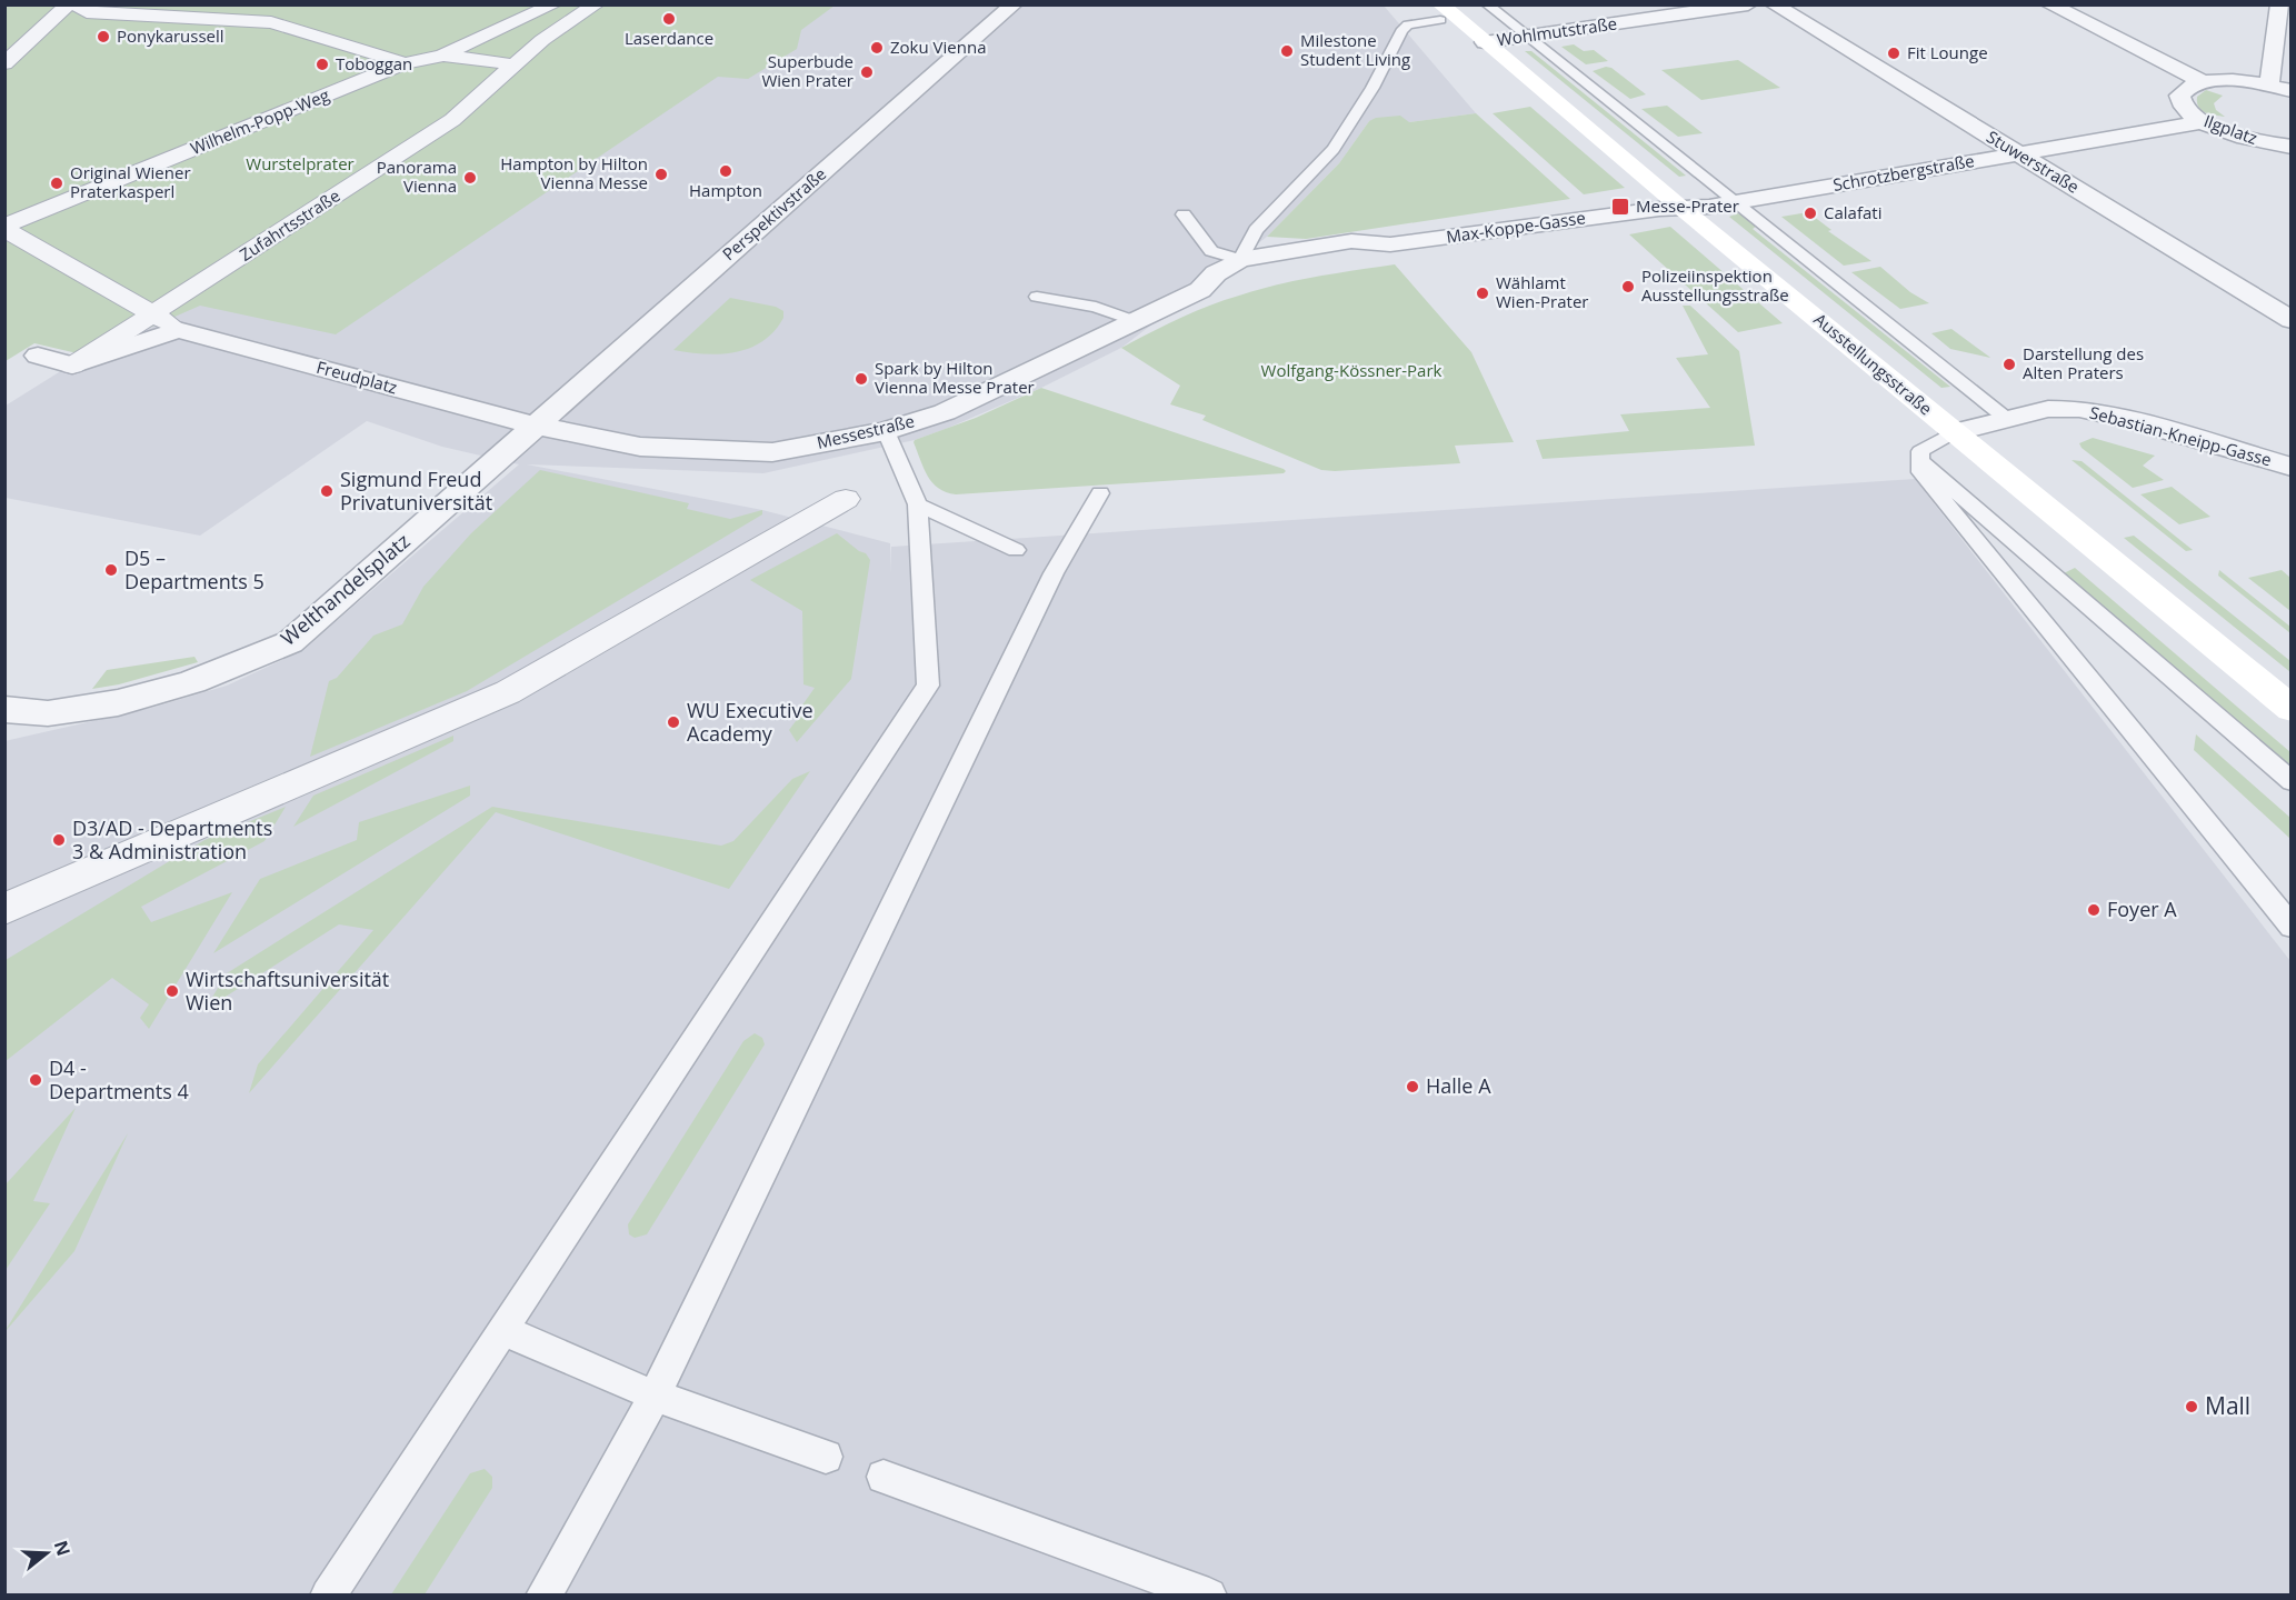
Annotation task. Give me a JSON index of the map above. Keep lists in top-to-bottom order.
{
  "streets": {
    "main road": ["Ausstellungsstraße"],
    "street": [
      "Wohlmutstraße",
      "Wilhelm-Popp-Weg",
      "Ilgplatz",
      "Stuwerstraße",
      "Schrotzbergstraße",
      "Perspektivstraße",
      "Zufahrtsstraße",
      "Max-Koppe-Gasse",
      "Freudplatz",
      "Messestraße",
      "Sebastian-Kneipp-Gasse",
      "Welthandelsplatz"
    ]
  },
  "crossings": [
    ["Wohlmutstraße", "Ausstellungsstraße"],
    ["Ilgplatz", "Schrotzbergstraße"],
    ["Stuwerstraße", "Schrotzbergstraße"],
    ["Schrotzbergstraße", "Max-Koppe-Gasse"],
    ["Schrotzbergstraße", "Ausstellungsstraße"],
    ["Perspektivstraße", "Freudplatz"],
    ["Perspektivstraße", "Messestraße"],
    ["Perspektivstraße", "Welthandelsplatz"],
    ["Max-Koppe-Gasse", "Ausstellungsstraße"],
    ["Max-Koppe-Gasse", "Messestraße"],
    ["Ausstellungsstraße", "Sebastian-Kneipp-Gasse"],
    ["Freudplatz", "Messestraße"],
    ["Freudplatz", "Welthandelsplatz"],
    ["Messestraße", "Welthandelsplatz"]
  ],
  "parks": ["Wurstelprater", "Wolfgang-Kössner-Park"],
  "places": {
    "other": [
      "Laserdance",
      "Ponykarussell",
      "Zoku Vienna",
      "Milestone Student Living",
      "Fit Lounge",
      "Toboggan",
      "Superbude Wien Prater",
      "Hampton",
      "Hampton by Hilton Vienna Messe",
      "Panorama Vienna",
      "Original Wiener Praterkasperl",
      "Calafati",
      "Polizeiinspektion Ausstellungsstraße",
      "Wählamt Wien-Prater",
      "Darstellung des Alten Praters",
      "Spark by Hilton Vienna Messe Prater",
      "Sigmund Freud Privatuniversität",
      "D5 – Departments 5",
      "WU Executive Academy",
      "D3/AD - Departments 3 & Administration",
      "Foyer A",
      "Wirtschaftsuniversität Wien",
      "D4 - Departments 4",
      "Halle A",
      "Mall"
    ],
    "transit": ["Messe-Prater"]
  },
  "north": "right"
}
